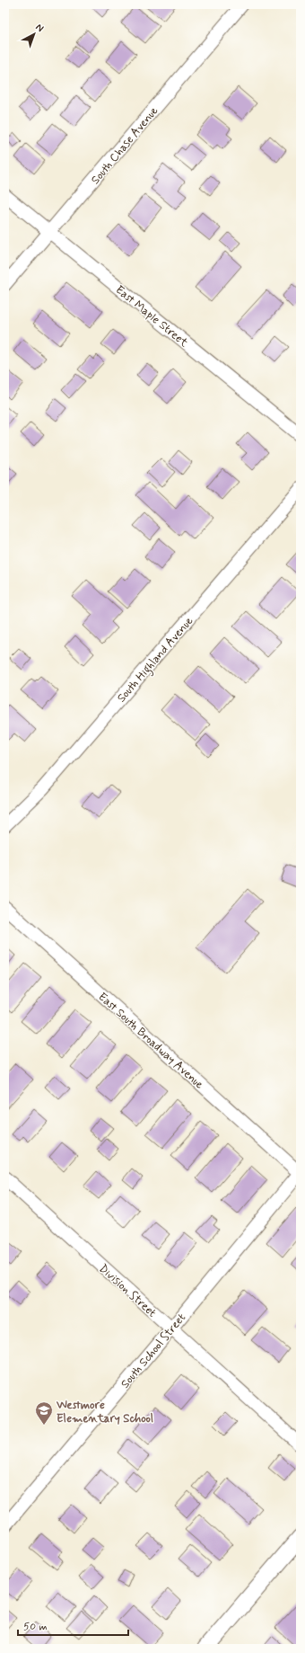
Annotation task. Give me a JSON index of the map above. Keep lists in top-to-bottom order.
{
  "streets": {
    "street": [
      "South Chase Avenue",
      "East Maple Street",
      "South Highland Avenue",
      "East South Broadway Avenue",
      "Division Street",
      "South School Street"
    ]
  },
  "crossings": [
    ["South Chase Avenue", "East Maple Street"],
    ["East South Broadway Avenue", "South School Street"],
    ["Division Street", "South School Street"]
  ],
  "places": {
    "school or university": ["Westmore Elementary School"]
  },
  "scale_bar": "50 m",
  "north": "top right"
}
